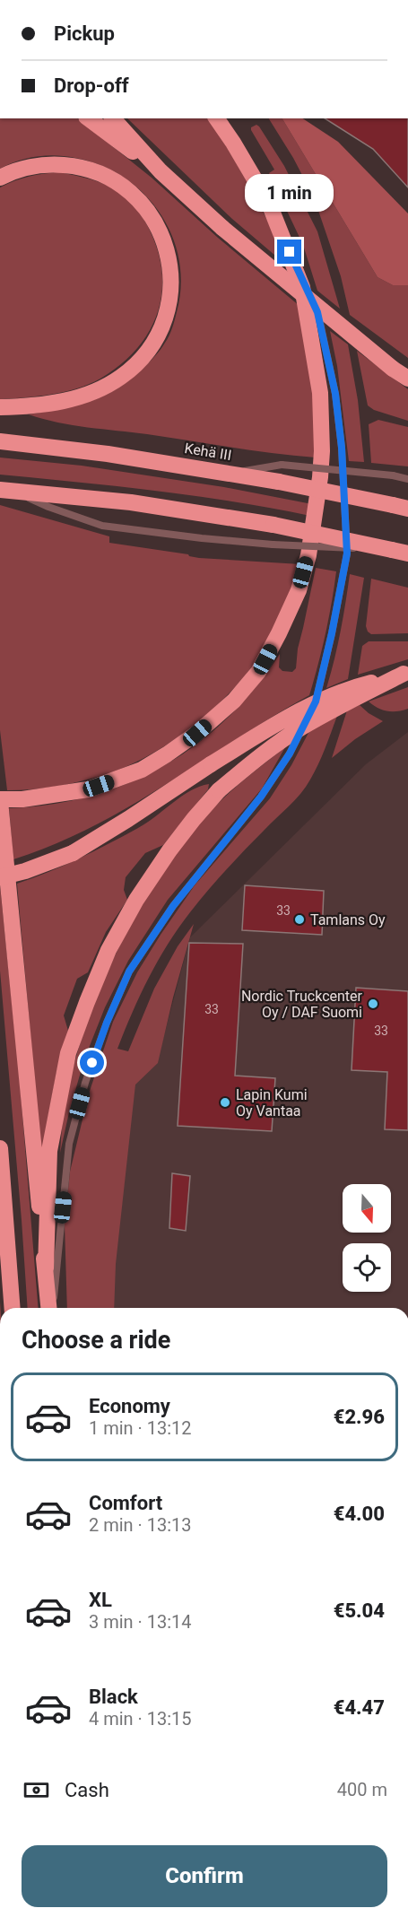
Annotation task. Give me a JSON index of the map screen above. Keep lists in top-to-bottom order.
{
  "streets": {
    "highway": ["Kehä III"]
  },
  "places": ["Tamlans Oy", "Nordic Truckcenter Oy / DAF Suomi", "Lapin Kumi Oy Vantaa"],
  "house_numbers": ["33", "33", "33"],
  "north": "bottom",
  "page": {
    "banner": ["Pickup", "Drop-off"],
    "bubble": "1 min",
    "heading": "Choose a ride",
    "list": [
      {
        "name": "Economy",
        "note": "1 min · 13:12",
        "value": "€2.96"
      },
      {
        "name": "Comfort",
        "note": "2 min · 13:13",
        "value": "€4.00"
      },
      {
        "name": "XL",
        "note": "3 min · 13:14",
        "value": "€5.04"
      },
      {
        "name": "Black",
        "note": "4 min · 13:15",
        "value": "€4.47"
      }
    ],
    "pay": ["Cash", "400 m"],
    "buttons": "Confirm"
  }
}
